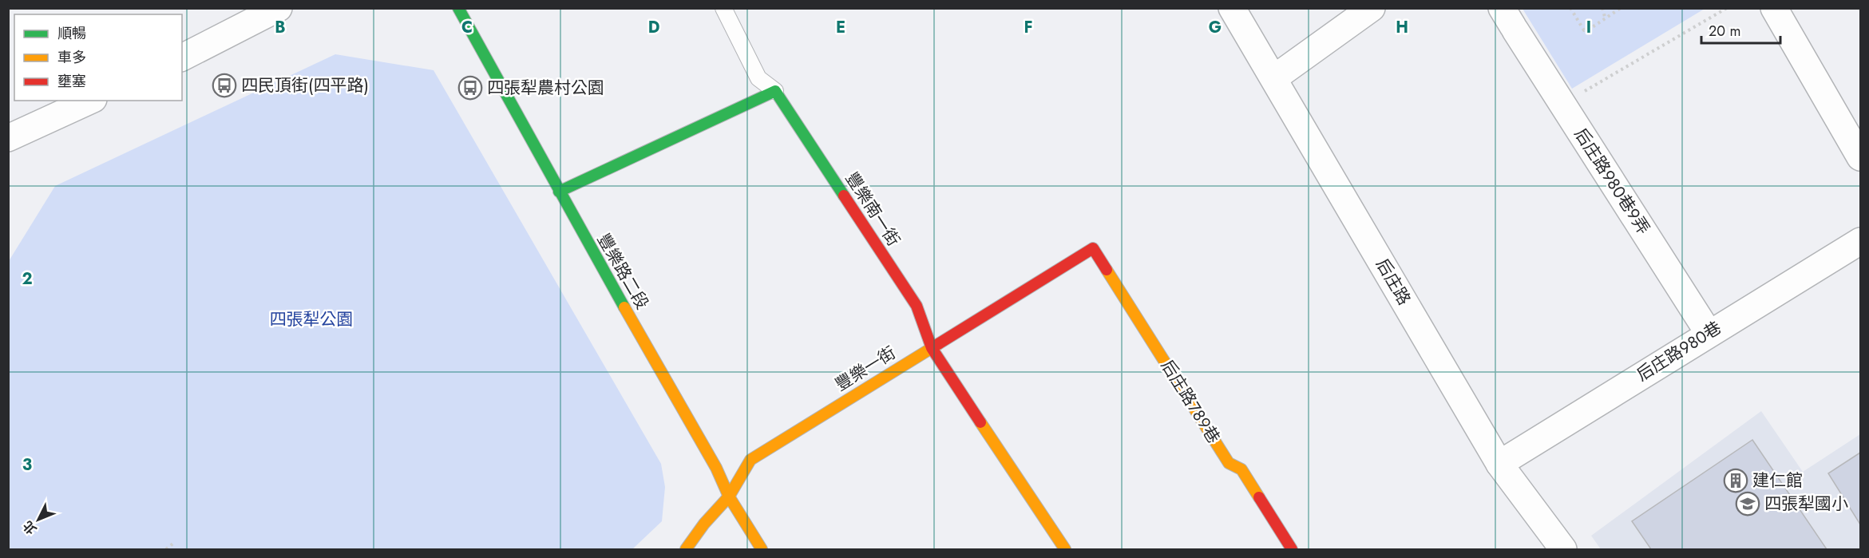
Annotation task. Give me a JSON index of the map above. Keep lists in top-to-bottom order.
{
  "streets": {
    "street": [
      "后庄路980巷9弄",
      "豐樂南一街",
      "豐樂路二段",
      "后庄路",
      "后庄路980巷",
      "豐樂一街",
      "后庄路789巷"
    ]
  },
  "crossings": [
    ["后庄路980巷9弄", "后庄路980巷"],
    ["豐樂南一街", "豐樂一街"],
    ["豐樂路二段", "豐樂一街"],
    ["后庄路", "后庄路980巷"],
    ["豐樂一街", "后庄路789巷"]
  ],
  "parks": ["四張犁公園"],
  "places": {
    "bus stop": ["四民頂街(四平路)", "四張犁農村公園"],
    "building": ["建仁館"],
    "school or university": ["四張犁國小"]
  },
  "legend": ["順暢", "車多", "壅塞"],
  "scale_bar": "20 m",
  "north": "bottom left",
  "grid": {
    "columns": [
      "B",
      "C",
      "D",
      "E",
      "F",
      "G",
      "H",
      "I"
    ],
    "rows": ["2", "3"]
  }
}
